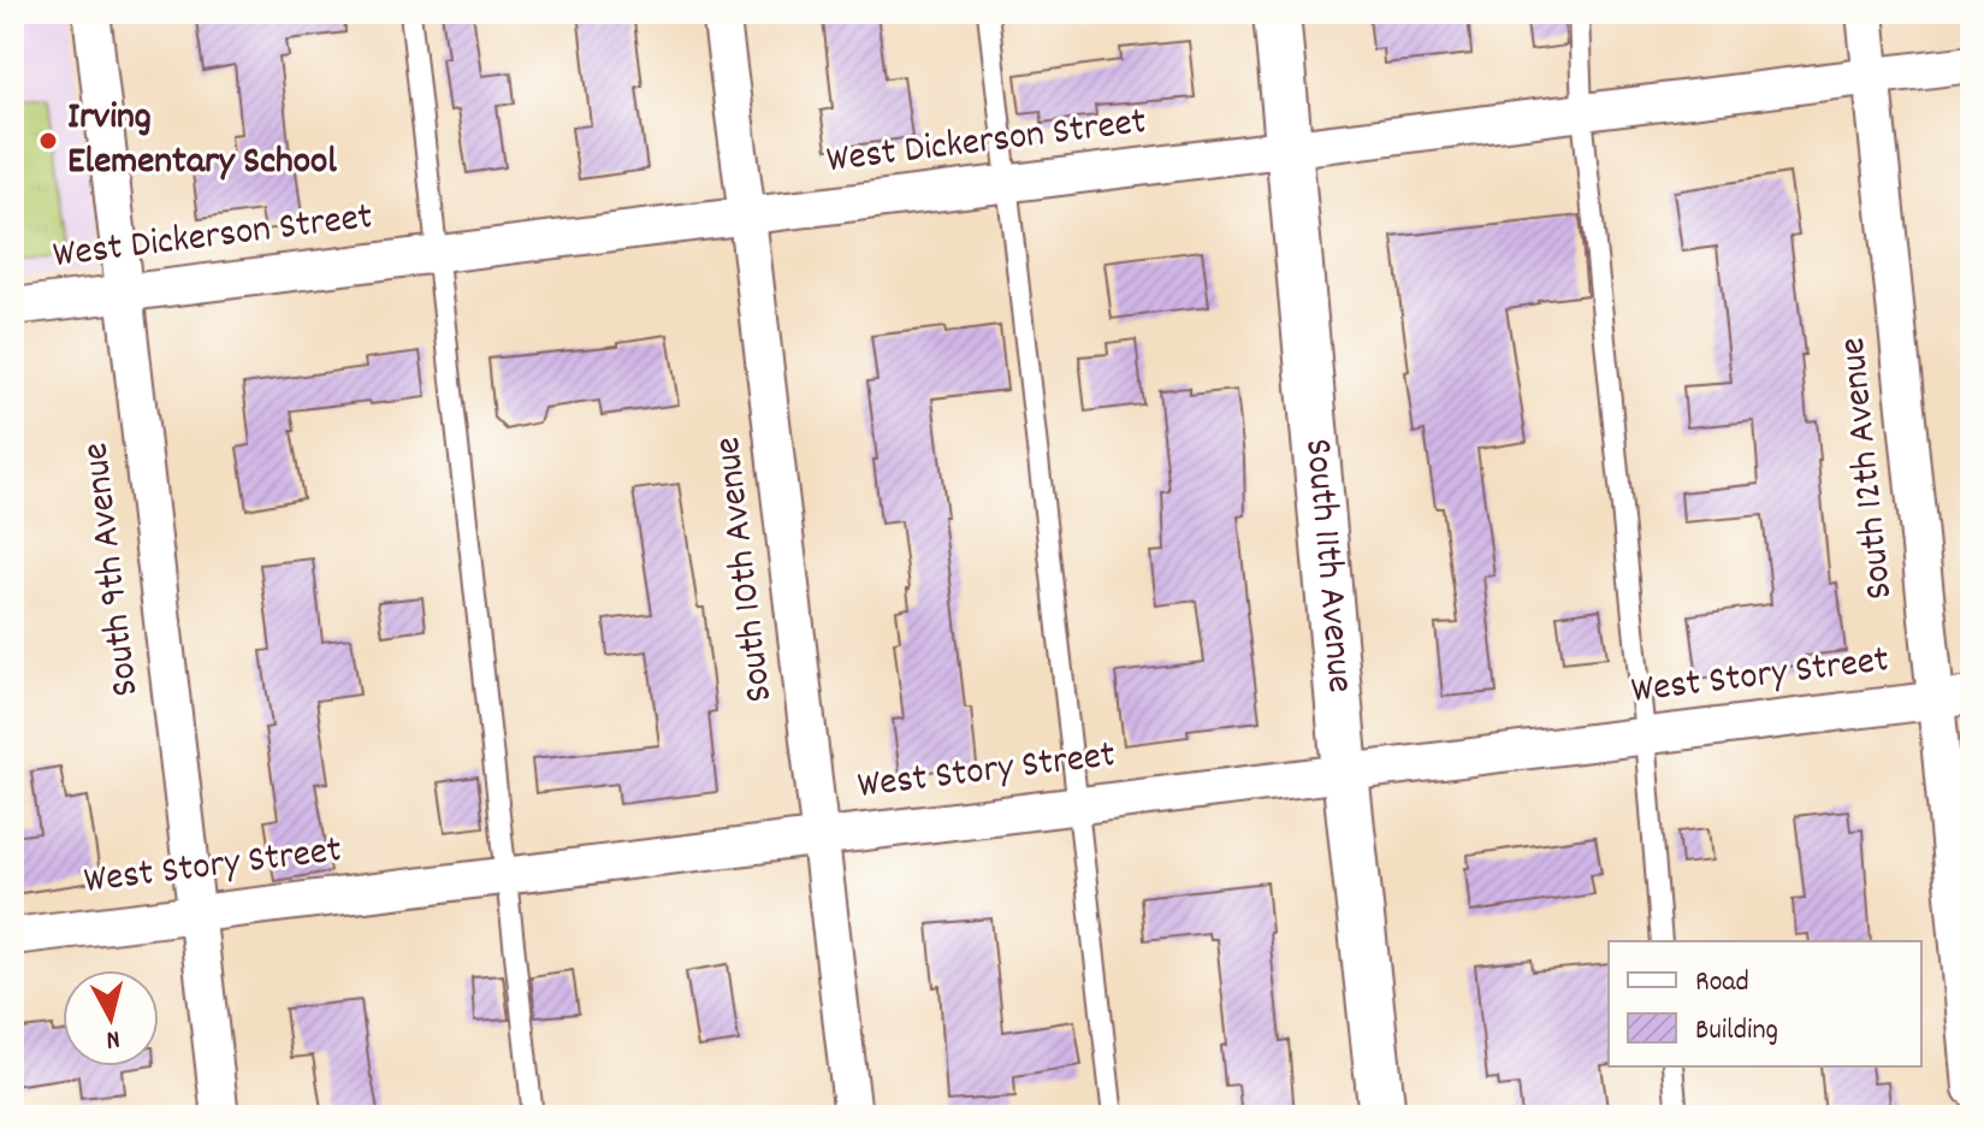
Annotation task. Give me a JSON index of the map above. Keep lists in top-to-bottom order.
{
  "streets": {
    "street": [
      "West Dickerson Street",
      "South 12th Avenue",
      "South 11th Avenue",
      "South 9th Avenue",
      "South 10th Avenue",
      "West Story Street"
    ]
  },
  "crossings": [
    ["West Dickerson Street", "South 12th Avenue"],
    ["West Dickerson Street", "South 11th Avenue"],
    ["West Dickerson Street", "South 9th Avenue"],
    ["West Dickerson Street", "South 10th Avenue"],
    ["South 12th Avenue", "West Story Street"],
    ["South 11th Avenue", "West Story Street"],
    ["South 9th Avenue", "West Story Street"],
    ["South 10th Avenue", "West Story Street"]
  ],
  "places": ["Irving Elementary School"],
  "legend": ["Road", "Building"],
  "north": "bottom"
}
